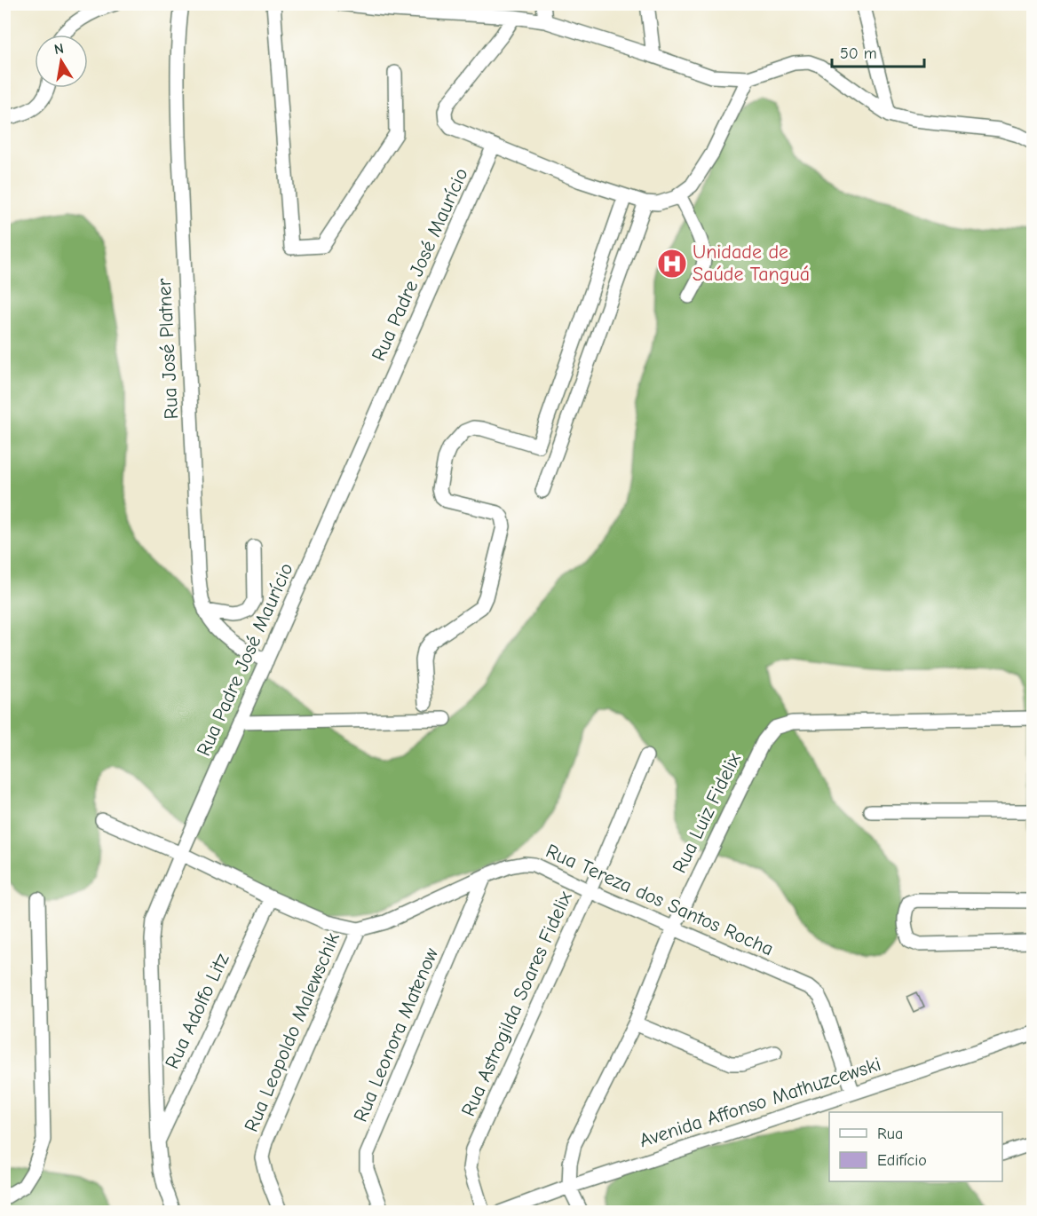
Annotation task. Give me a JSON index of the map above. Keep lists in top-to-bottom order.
{
  "streets": {
    "street": [
      "Rua Padre José Maurício",
      "Rua José Platner",
      "Rua Luiz Fidelix",
      "Rua Tereza dos Santos Rocha",
      "Rua Astrogilda Soares Fidelix",
      "Rua Adolfo Litz",
      "Rua Leopoldo Malewschik",
      "Rua Leonora Matenow",
      "Avenida Affonso Mathuzcewski"
    ]
  },
  "crossings": [
    ["Rua Padre José Maurício", "Rua José Platner"],
    ["Rua Padre José Maurício", "Rua Tereza dos Santos Rocha"],
    ["Rua Padre José Maurício", "Rua Adolfo Litz"],
    ["Rua Luiz Fidelix", "Rua Tereza dos Santos Rocha"],
    ["Rua Luiz Fidelix", "Avenida Affonso Mathuzcewski"],
    ["Rua Tereza dos Santos Rocha", "Rua Astrogilda Soares Fidelix"],
    ["Rua Tereza dos Santos Rocha", "Rua Adolfo Litz"],
    ["Rua Tereza dos Santos Rocha", "Rua Leopoldo Malewschik"],
    ["Rua Tereza dos Santos Rocha", "Rua Leonora Matenow"],
    ["Rua Tereza dos Santos Rocha", "Avenida Affonso Mathuzcewski"]
  ],
  "places": {
    "hospital": ["Unidade de Saúde Tanguá"]
  },
  "legend": ["Rua", "Edifício"],
  "scale_bar": "50 m",
  "north": "top"
}
